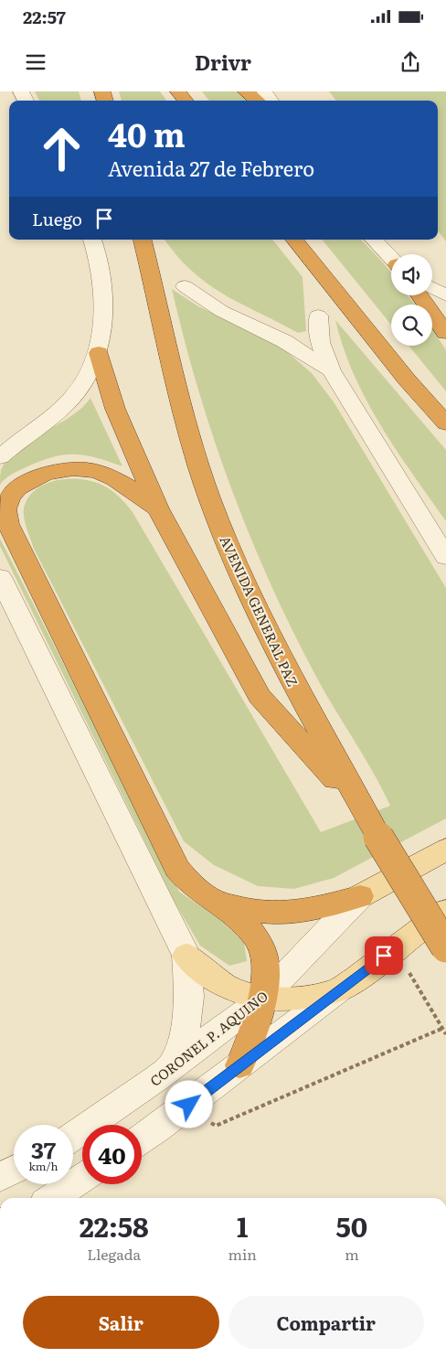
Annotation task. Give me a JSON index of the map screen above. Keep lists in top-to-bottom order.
{
  "streets": {
    "highway": ["AVENIDA GENERAL PAZ"],
    "street": ["CORONEL P. AQUINO"]
  },
  "page": {
    "status": "22:57",
    "header": "Drivr",
    "turn": ["40 m", "Avenida 27 de Febrero"],
    "then": "Luego",
    "speed": "37 km/h",
    "limit": "40",
    "eta": [
      "22:58",
      "Llegada",
      "1",
      "min",
      "50",
      "m"
    ],
    "buttons": ["Salir", "Compartir"]
  }
}
